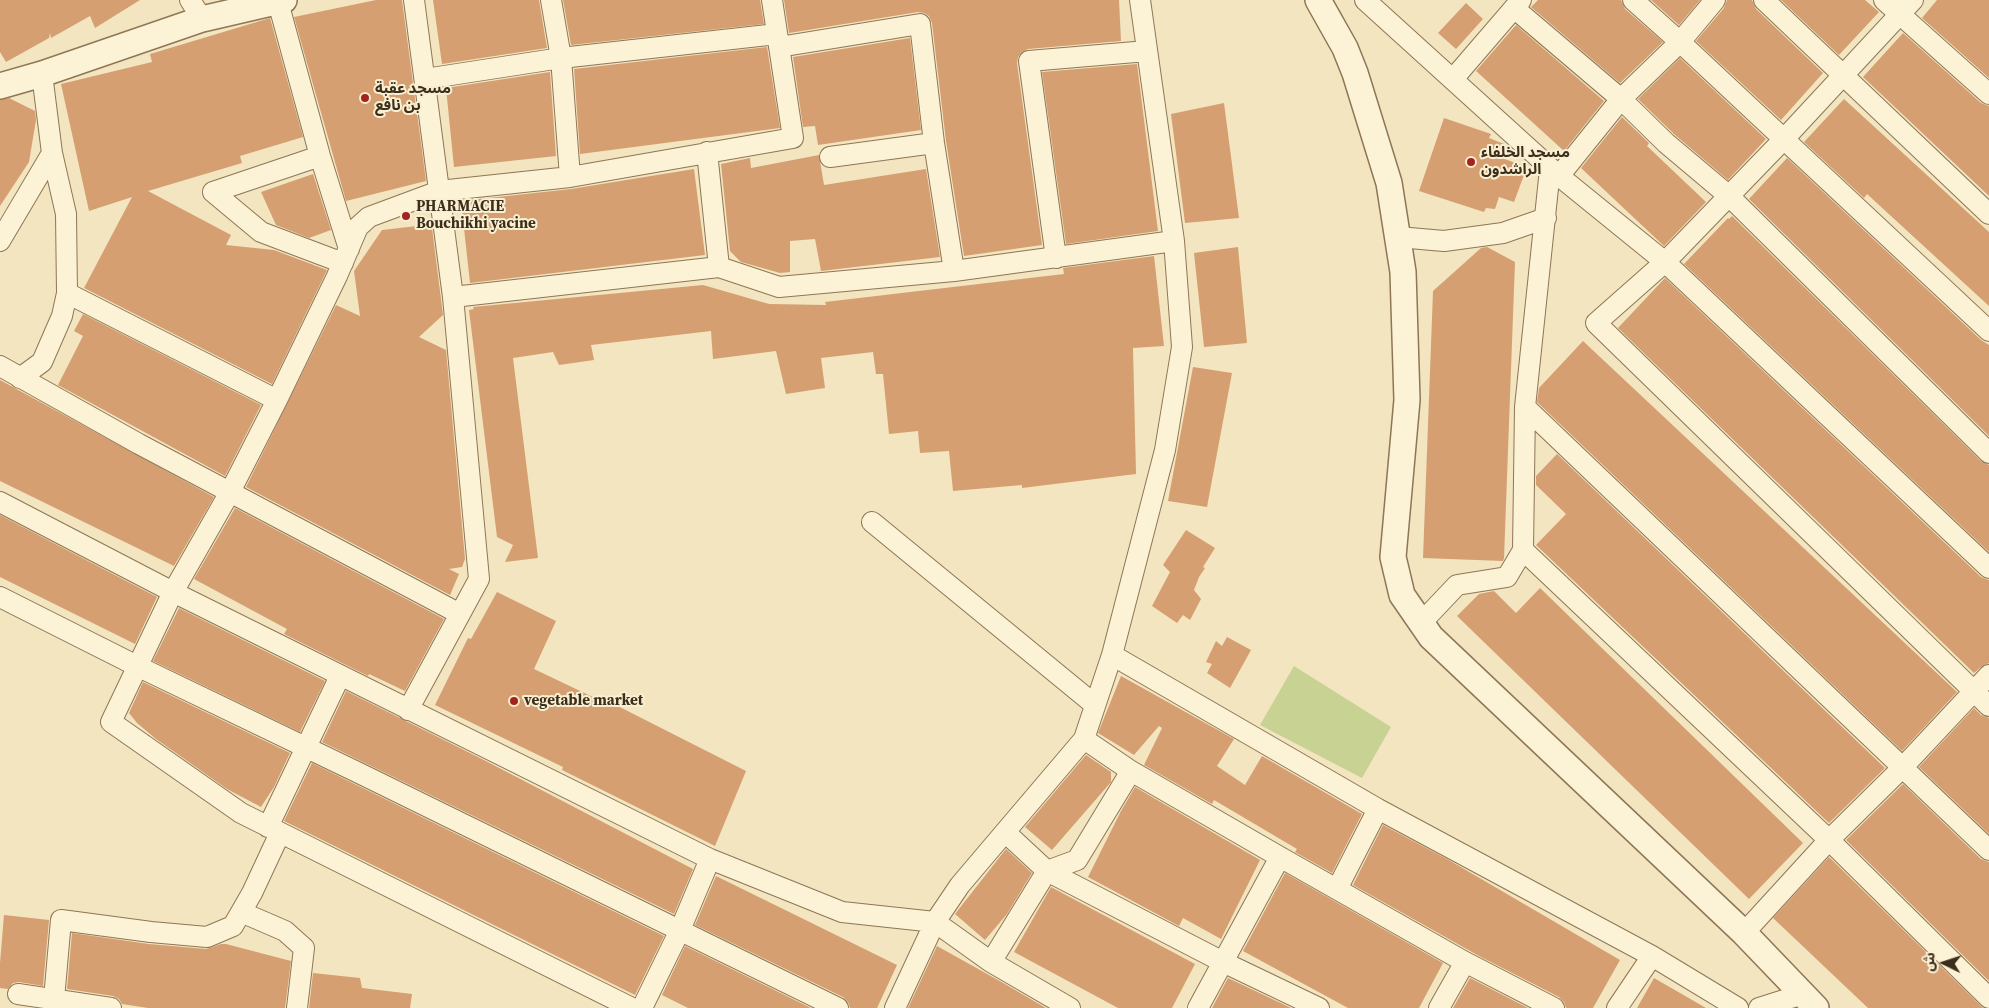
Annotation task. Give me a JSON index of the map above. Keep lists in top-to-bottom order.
{
  "places": [
    "مسجد عقبة بن نافع",
    "مسجد الخلفاء الراشدون",
    "PHARMACIE Bouchikhi yacine",
    "vegetable market"
  ],
  "north": "left"
}
